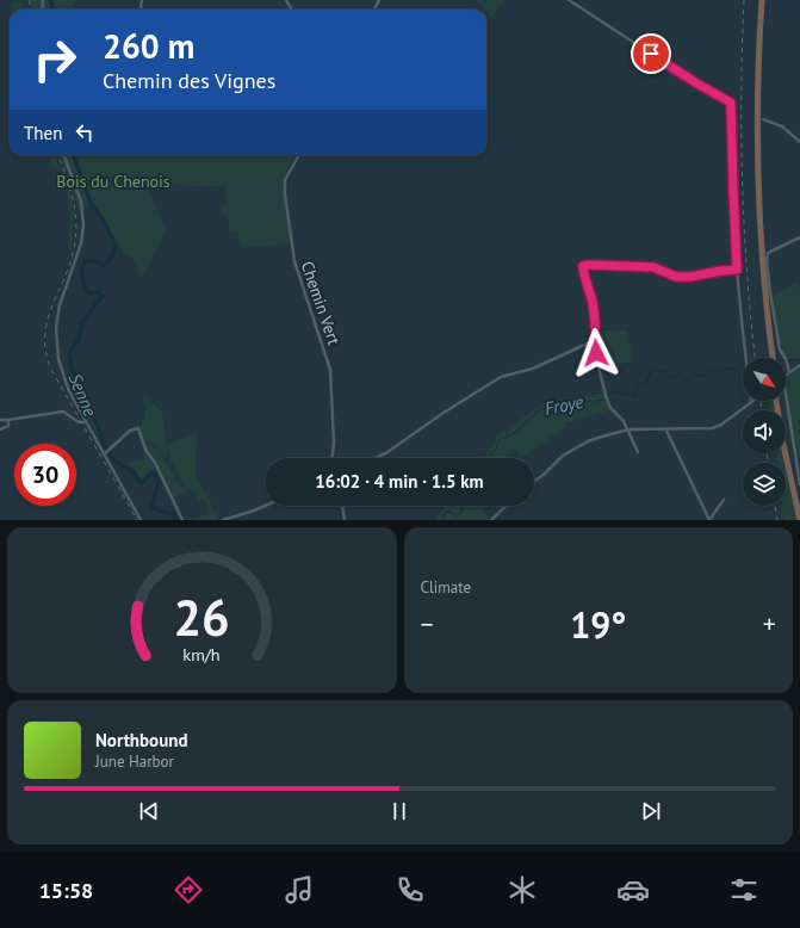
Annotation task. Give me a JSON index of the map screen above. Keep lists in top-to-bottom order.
{
  "streets": {
    "street": ["Chemin Vert"]
  },
  "water": ["Senne", "Froye"],
  "parks": ["Bois du Chenois"],
  "north": "bottom right",
  "page": {
    "turn": ["260 m", "Chemin des Vignes"],
    "then": "Then",
    "limit": "30",
    "trip": "16:02 · 4 min · 1.5 km",
    "tile": "Climate",
    "heat": ["−", "19°", "+"],
    "song": ["Northbound", "June Harbor"],
    "tabs": "15:58",
    "gauge": ["26", "km/h"]
  }
}
